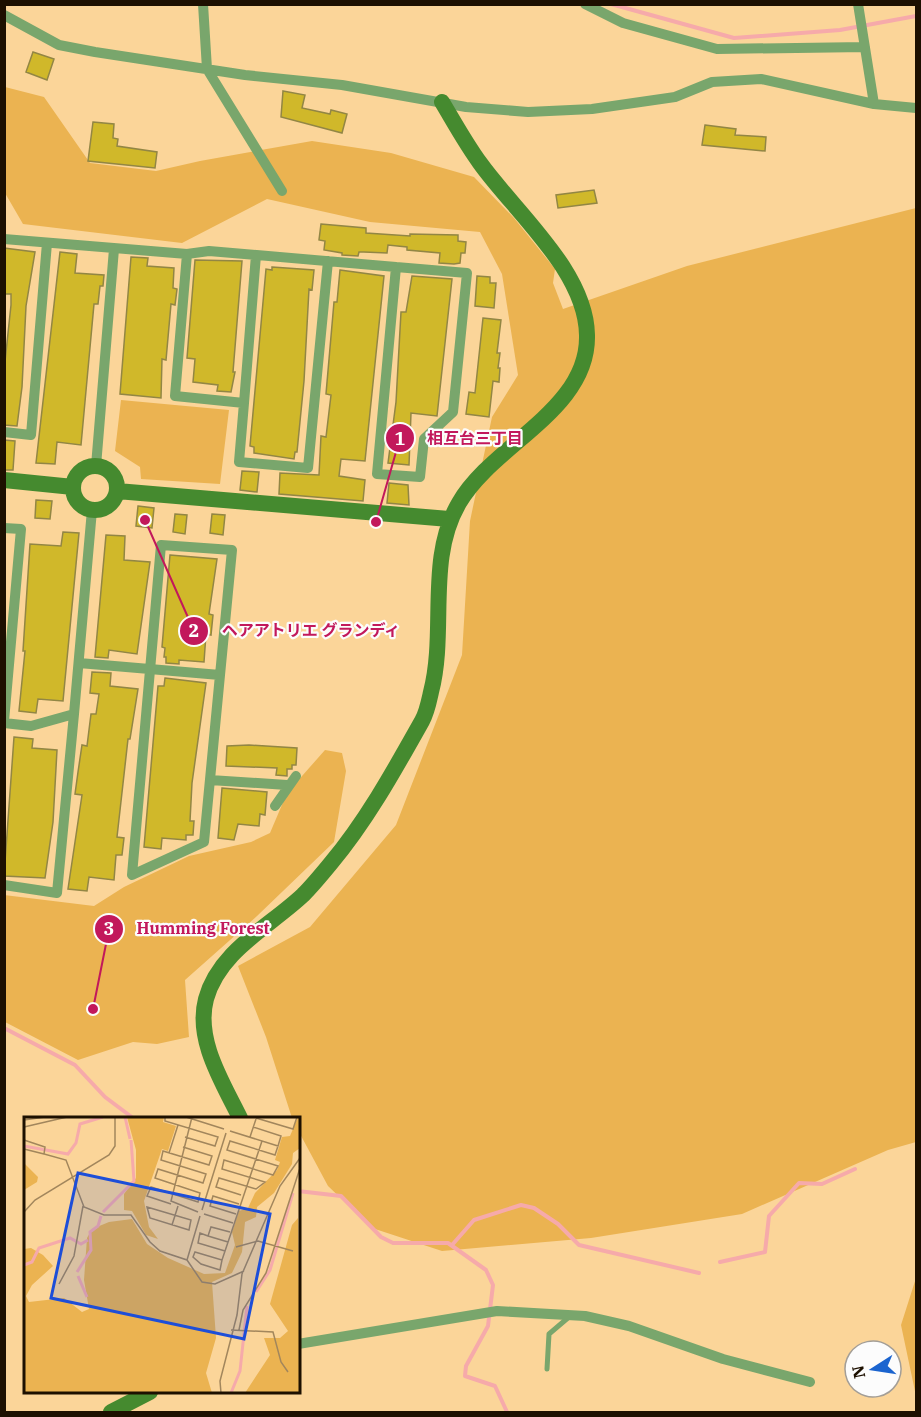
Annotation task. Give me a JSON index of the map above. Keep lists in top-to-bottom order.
{
  "places": ["ヘアアトリエ グランディ", "相互台三丁目", "Humming Forest"],
  "north": "left"
}
